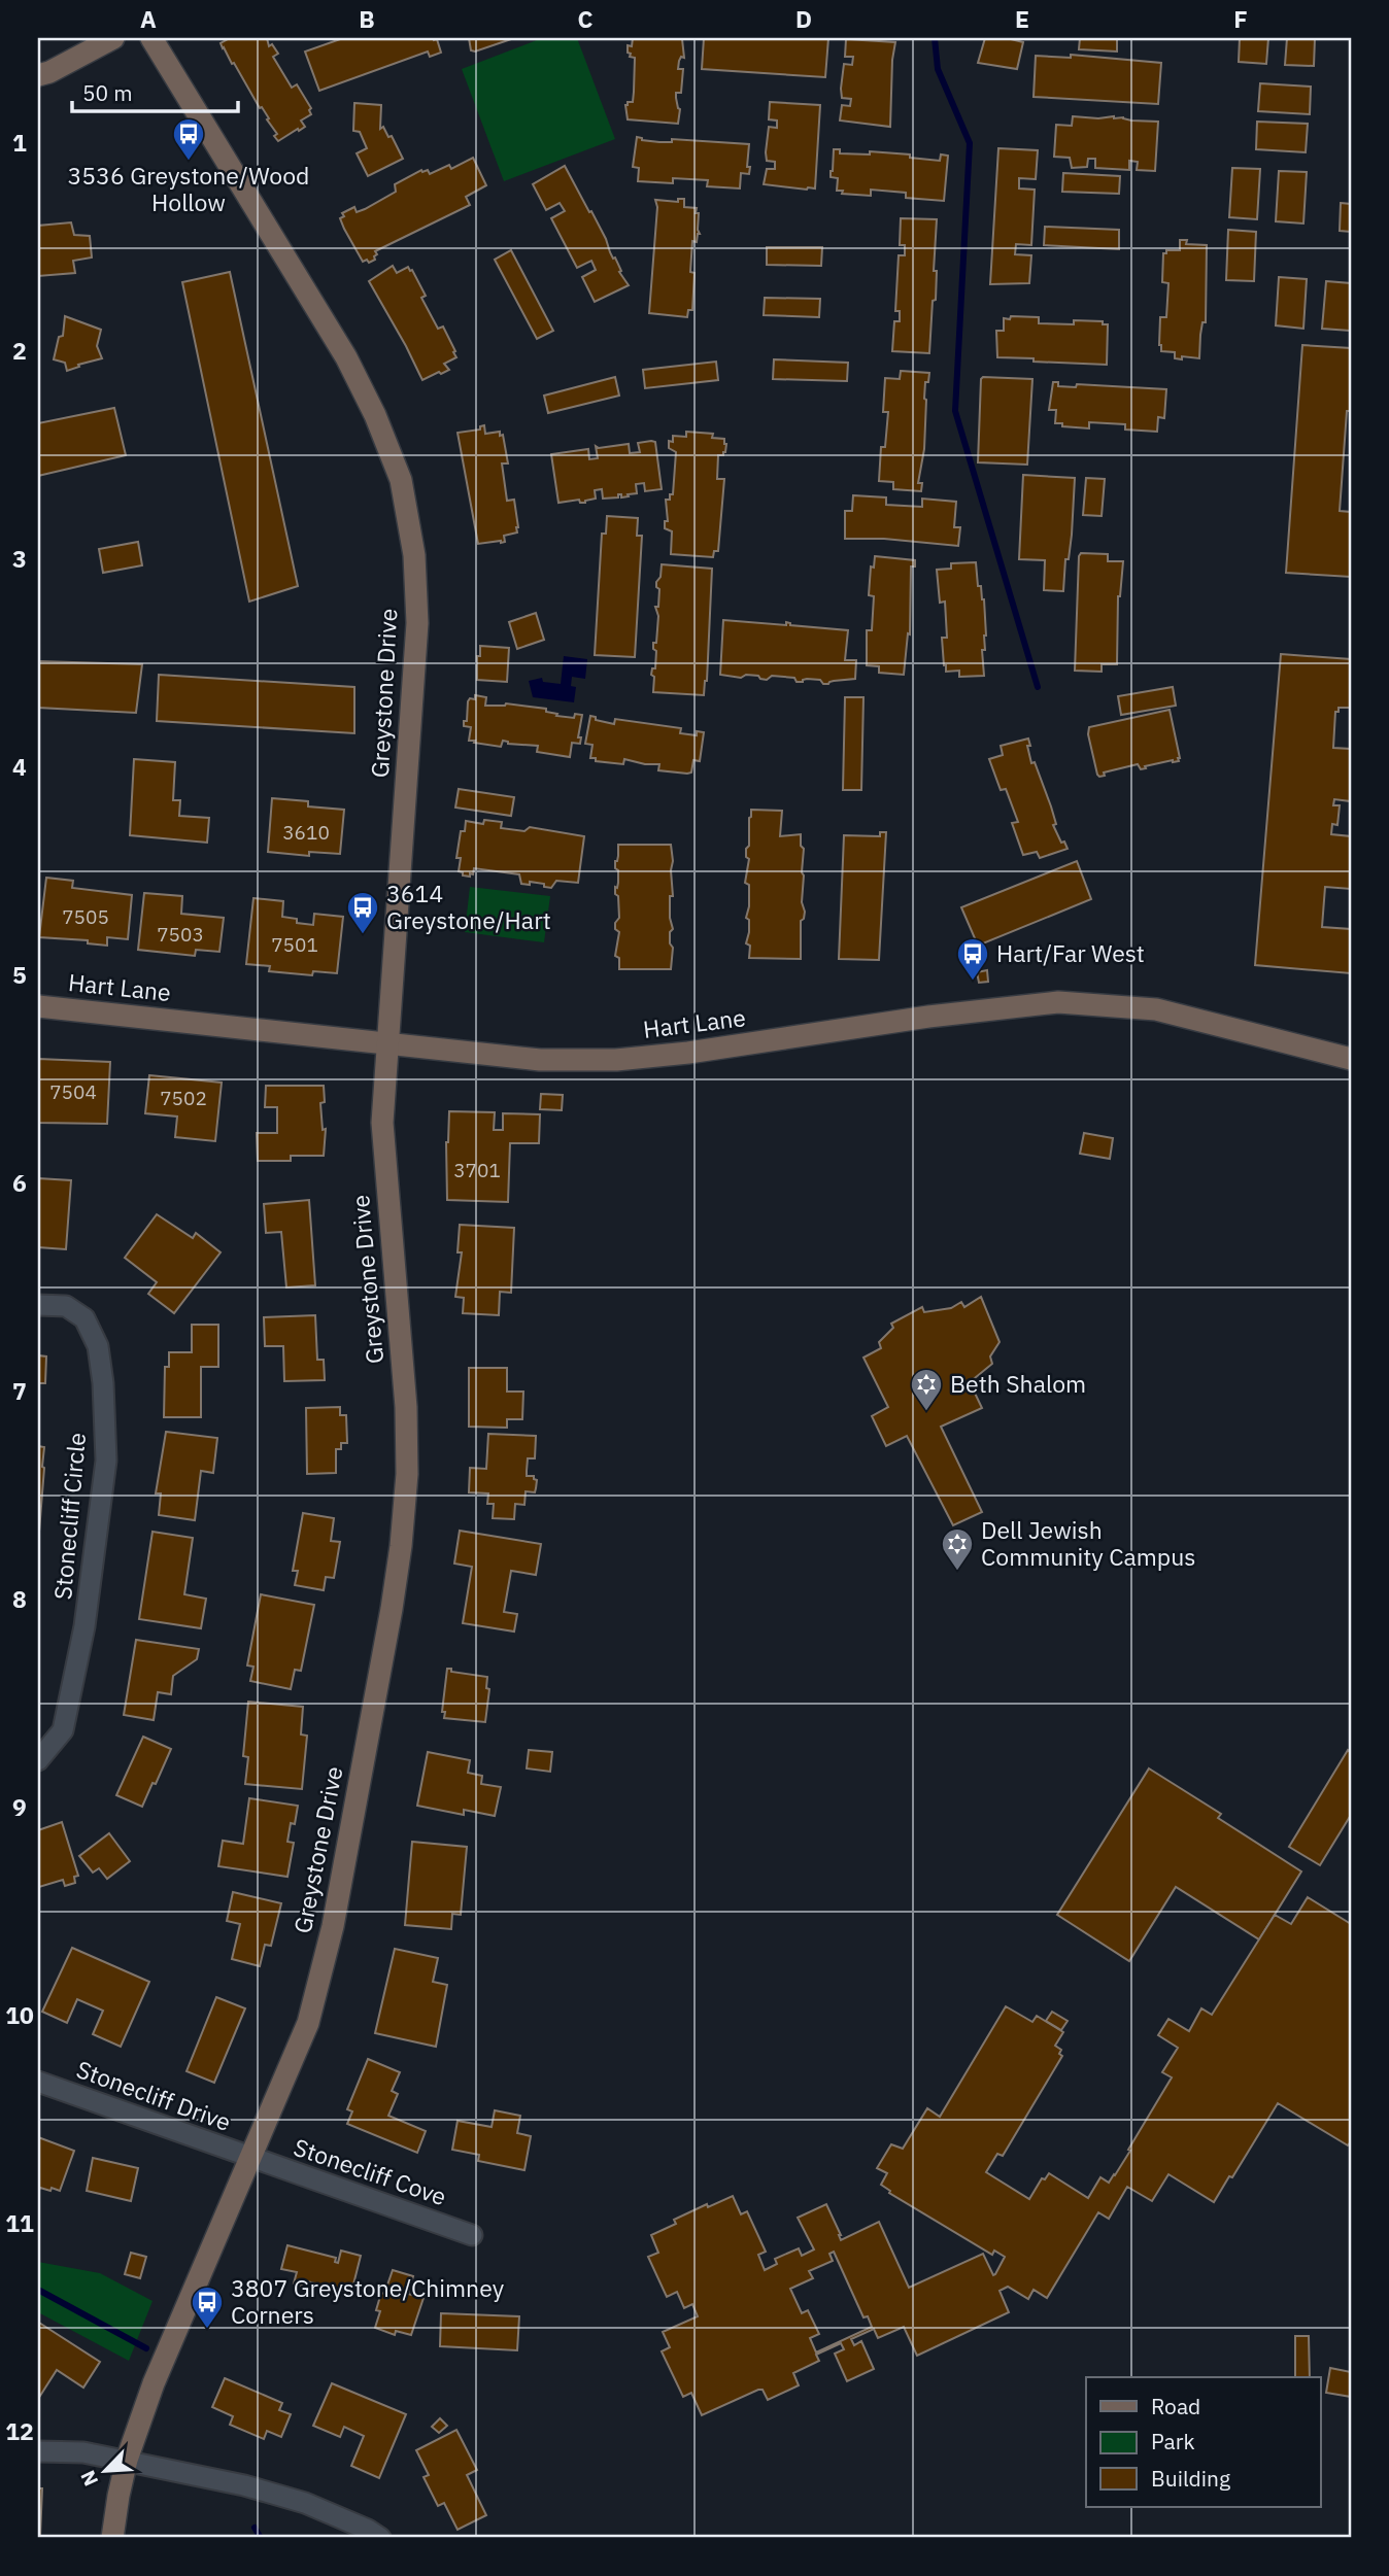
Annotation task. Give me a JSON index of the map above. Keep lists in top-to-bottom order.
{
  "streets": {
    "street": [
      "Greystone Drive",
      "Hart Lane",
      "Stonecliff Circle",
      "Stonecliff Drive",
      "Stonecliff Cove"
    ]
  },
  "crossings": [
    ["Greystone Drive", "Hart Lane"],
    ["Greystone Drive", "Stonecliff Drive"],
    ["Greystone Drive", "Stonecliff Cove"],
    ["Stonecliff Drive", "Stonecliff Cove"]
  ],
  "places": {
    "bus stop": [
      "3536 Greystone/Wood Hollow",
      "3614 Greystone/Hart",
      "Hart/Far West",
      "3807 Greystone/Chimney Corners"
    ],
    "synagogue": ["Beth Shalom", "Dell Jewish Community Campus"]
  },
  "house_numbers": [
    "3610",
    "7505",
    "7503",
    "7501",
    "7504",
    "7502",
    "3701"
  ],
  "legend": ["Road", "Park", "Building"],
  "scale_bar": "50 m",
  "north": "bottom left",
  "grid": {
    "columns": [
      "A",
      "B",
      "C",
      "D",
      "E",
      "F"
    ],
    "rows": [
      "1",
      "2",
      "3",
      "4",
      "5",
      "6",
      "7",
      "8",
      "9",
      "10",
      "11",
      "12"
    ]
  }
}
